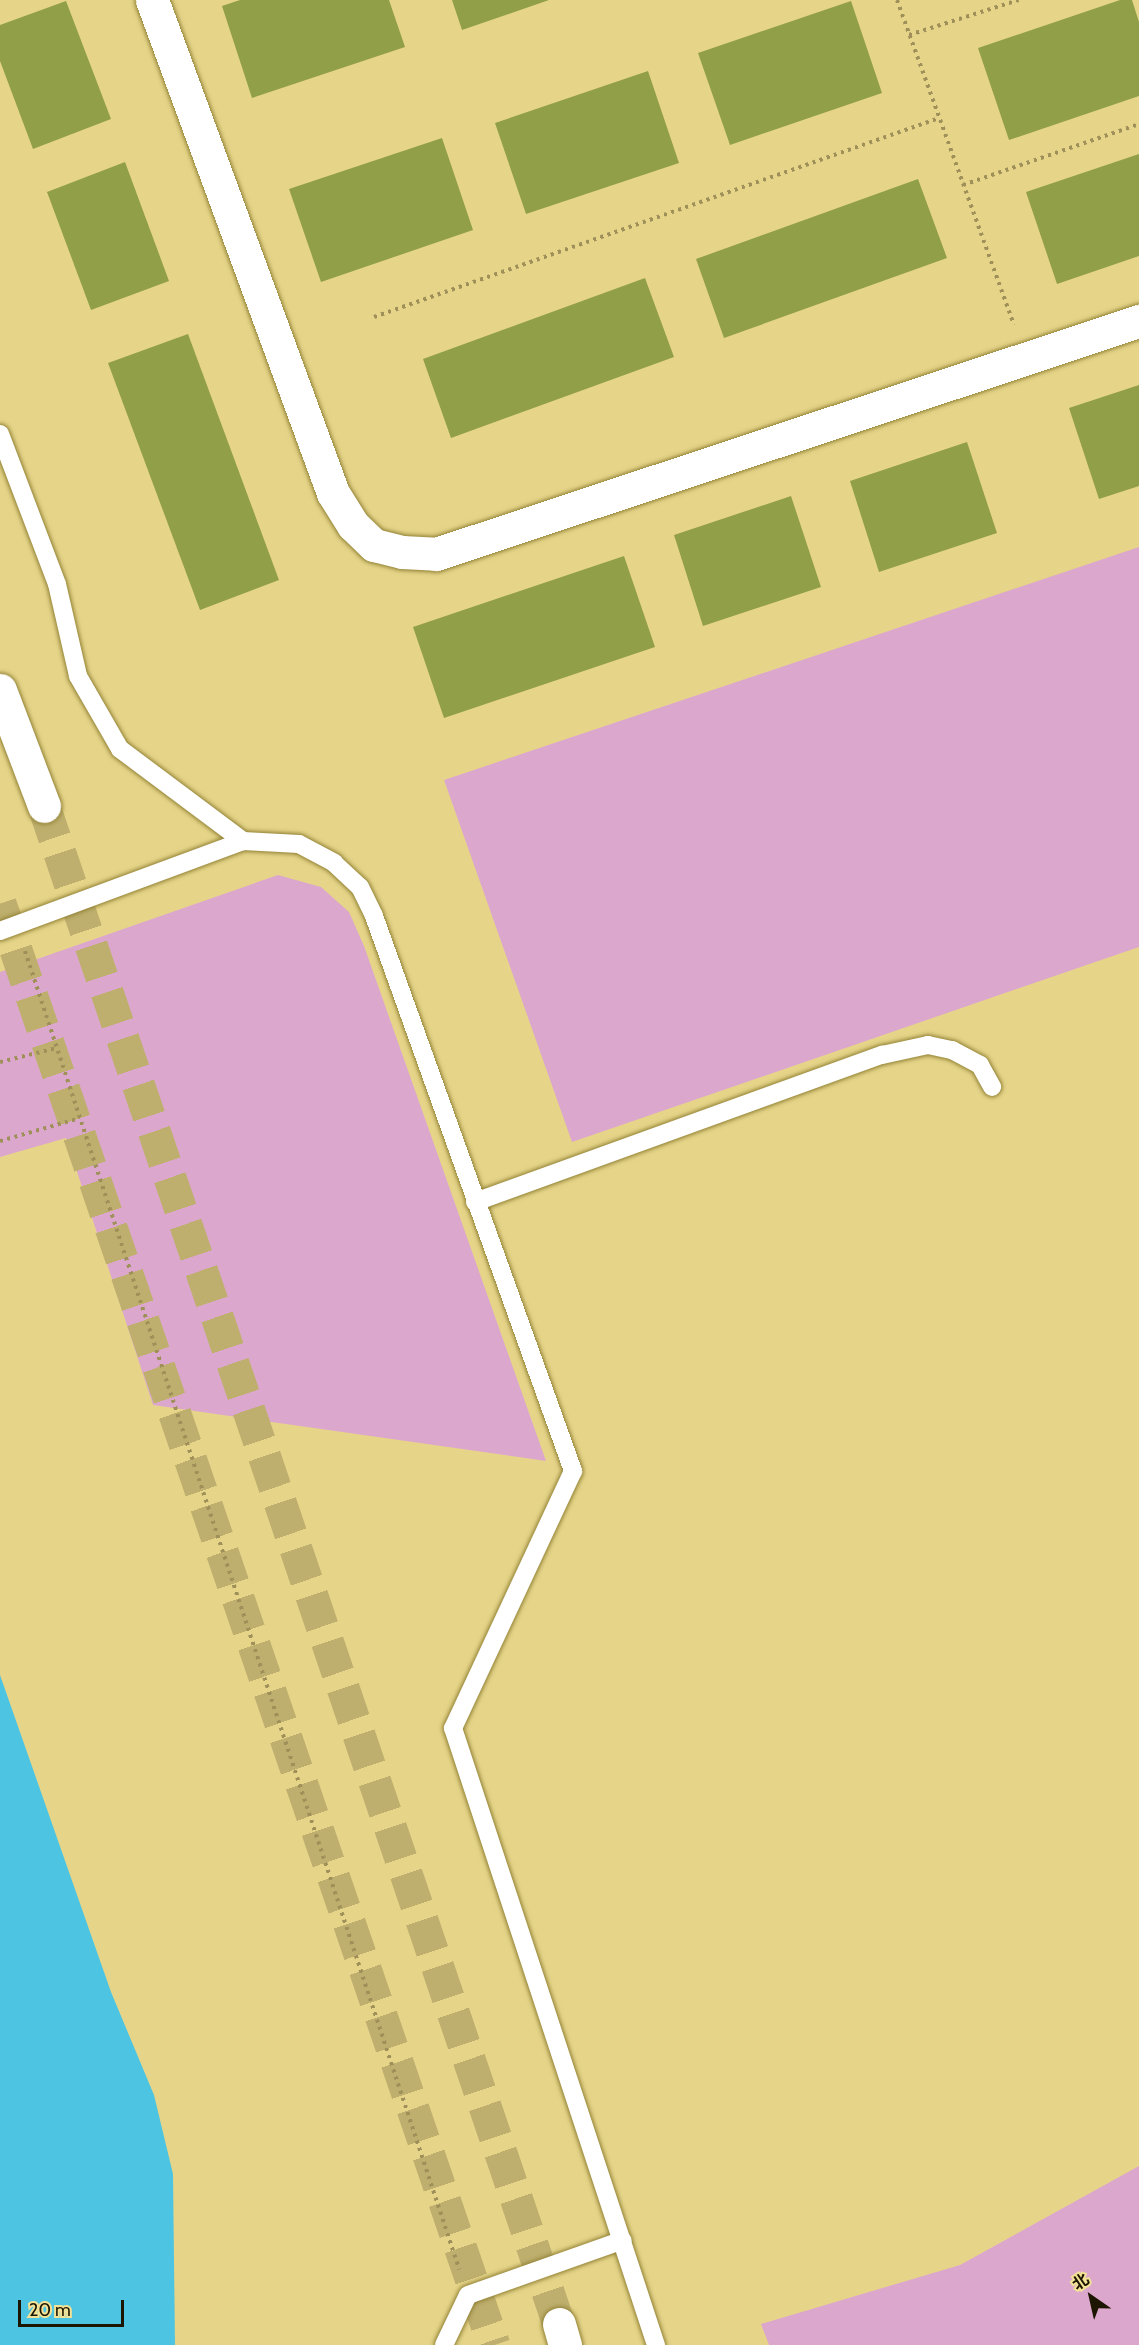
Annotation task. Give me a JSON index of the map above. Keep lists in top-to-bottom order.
{
  "scale_bar": "20 m",
  "north": "top left"
}
